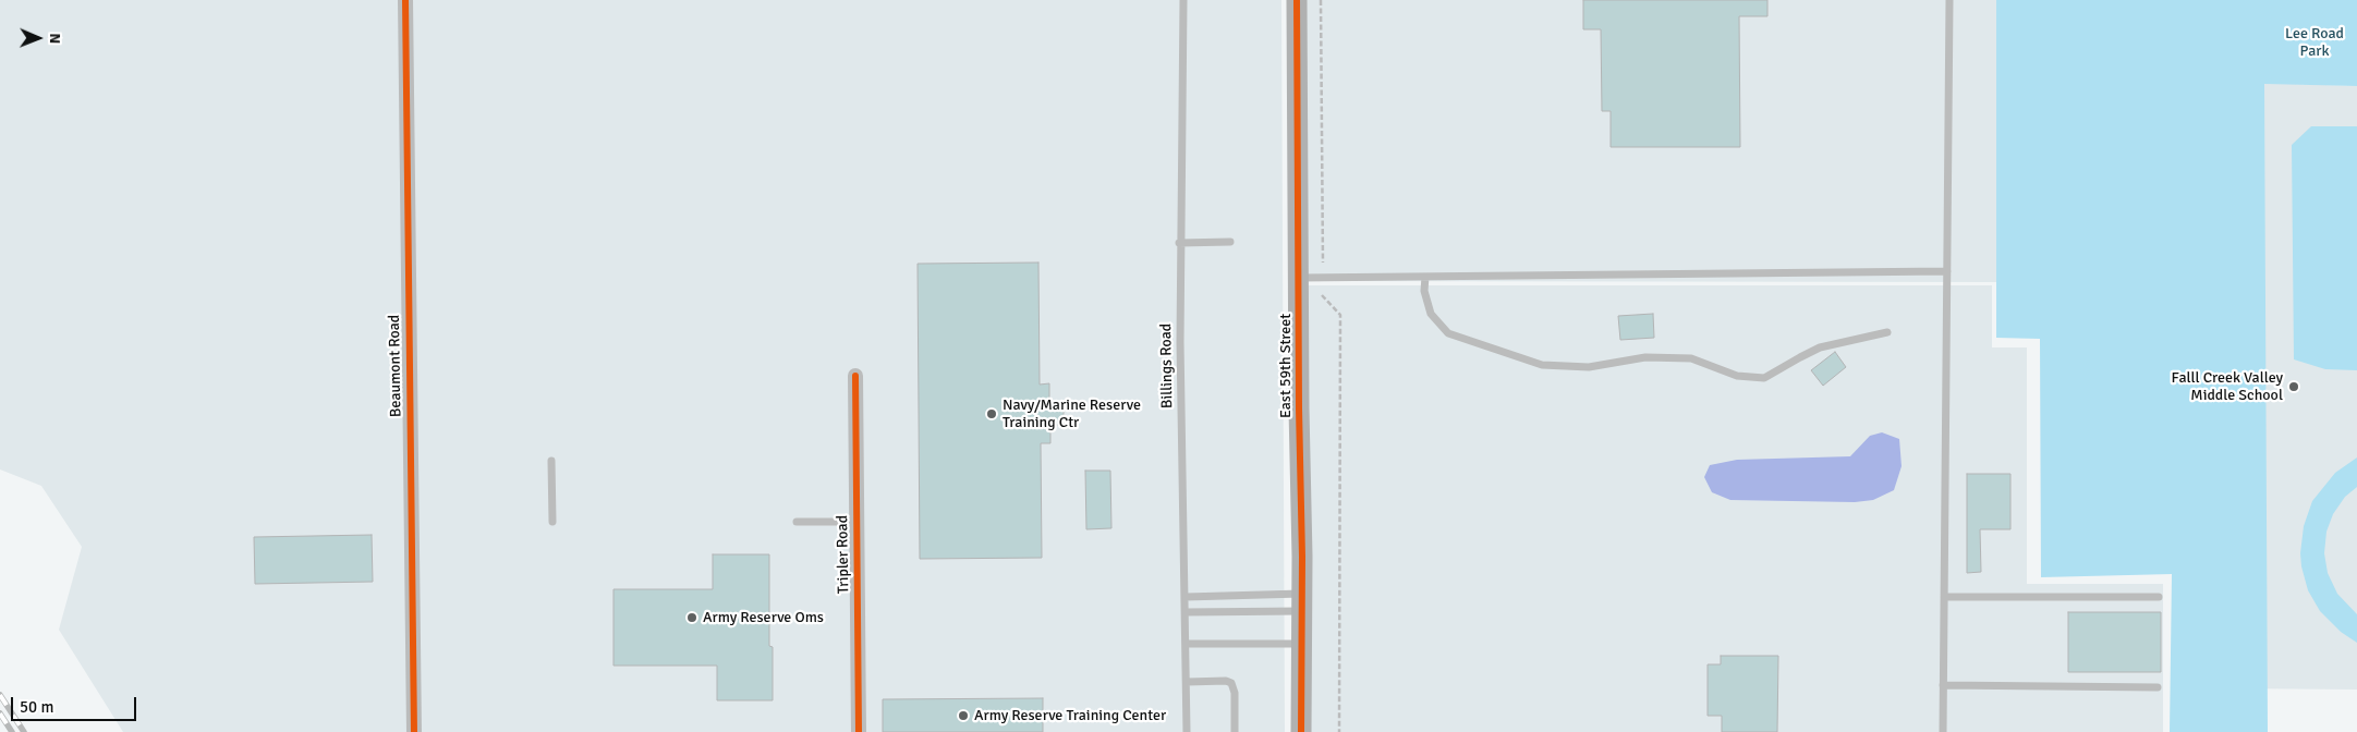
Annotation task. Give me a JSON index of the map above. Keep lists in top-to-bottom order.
{
  "streets": {
    "street": ["Beaumont Road", "East 59th Street", "Tripler Road"],
    "lane": ["Billings Road"]
  },
  "parks": ["Lee Road Park"],
  "places": [
    "Falll Creek Valley Middle School",
    "Navy/Marine Reserve Training Ctr",
    "Army Reserve Oms",
    "Army Reserve Training Center"
  ],
  "scale_bar": "50 m",
  "north": "right"
}
